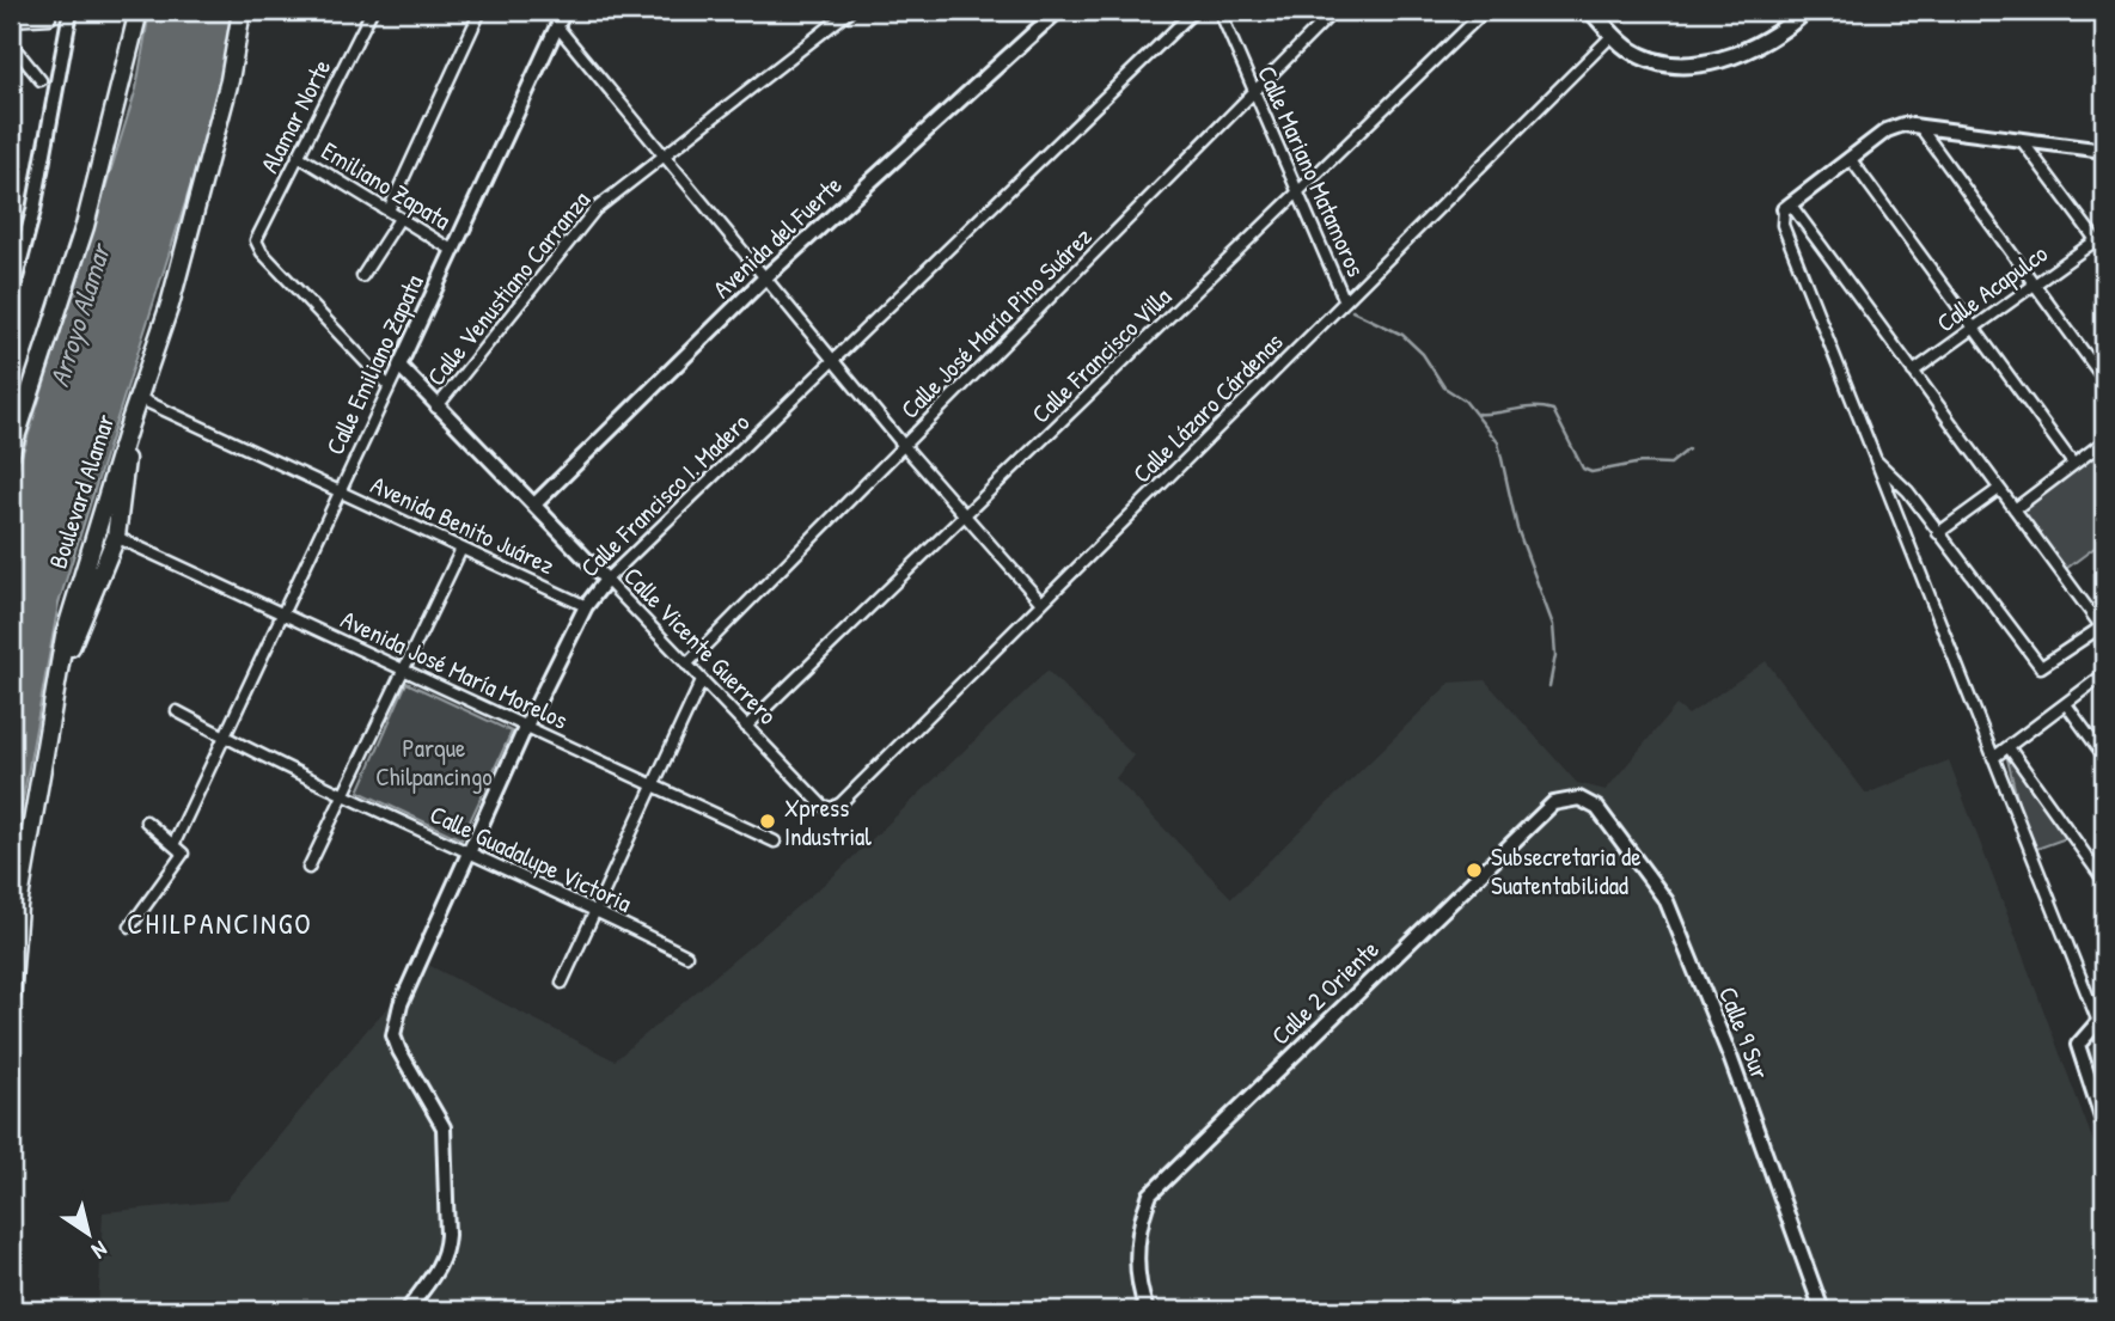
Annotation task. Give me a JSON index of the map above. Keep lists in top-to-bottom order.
{
  "streets": {
    "highway": ["Boulevard Alamar"],
    "street": [
      "Alamar Norte",
      "Calle Mariano Matamoros",
      "Emiliano Zapata",
      "Avenida del Fuerte",
      "Calle Venustiano Carranza",
      "Calle Acapulco",
      "Calle José María Pino Suárez",
      "Calle Francisco Villa",
      "Calle Emiliano Zapata",
      "Calle Lázaro Cárdenas",
      "Calle Francisco I. Madero",
      "Avenida Benito Juárez",
      "Calle Vicente Guerrero",
      "Avenida José María Morelos",
      "Calle Guadalupe Victoria",
      "Calle 2 Oriente",
      "Calle 9 Sur"
    ]
  },
  "crossings": [
    ["Alamar Norte", "Emiliano Zapata"],
    ["Alamar Norte", "Calle Emiliano Zapata"],
    ["Calle Mariano Matamoros", "Calle José María Pino Suárez"],
    ["Calle Mariano Matamoros", "Calle Francisco Villa"],
    ["Calle Mariano Matamoros", "Calle Lázaro Cárdenas"],
    ["Emiliano Zapata", "Calle Emiliano Zapata"],
    ["Avenida del Fuerte", "Calle Vicente Guerrero"],
    ["Calle Venustiano Carranza", "Calle Vicente Guerrero"],
    ["Calle José María Pino Suárez", "Calle Vicente Guerrero"],
    ["Calle Francisco Villa", "Calle Vicente Guerrero"],
    ["Calle Emiliano Zapata", "Avenida Benito Juárez"],
    ["Calle Emiliano Zapata", "Calle Vicente Guerrero"],
    ["Calle Emiliano Zapata", "Avenida José María Morelos"],
    ["Calle Emiliano Zapata", "Calle Guadalupe Victoria"],
    ["Calle Lázaro Cárdenas", "Calle Vicente Guerrero"],
    ["Boulevard Alamar", "Avenida Benito Juárez"],
    ["Calle Francisco I. Madero", "Avenida Benito Juárez"],
    ["Calle Francisco I. Madero", "Calle Vicente Guerrero"],
    ["Calle Francisco I. Madero", "Avenida José María Morelos"],
    ["Calle Francisco I. Madero", "Calle Guadalupe Victoria"],
    ["Calle 2 Oriente", "Calle 9 Sur"]
  ],
  "districts": ["CHILPANCINGO"],
  "water": ["Arroyo Alamar"],
  "parks": ["Parque Chilpancingo"],
  "places": ["Xpress Industrial", "Subsecretaria de Suatentabilidad"],
  "north": "bottom right"
}
